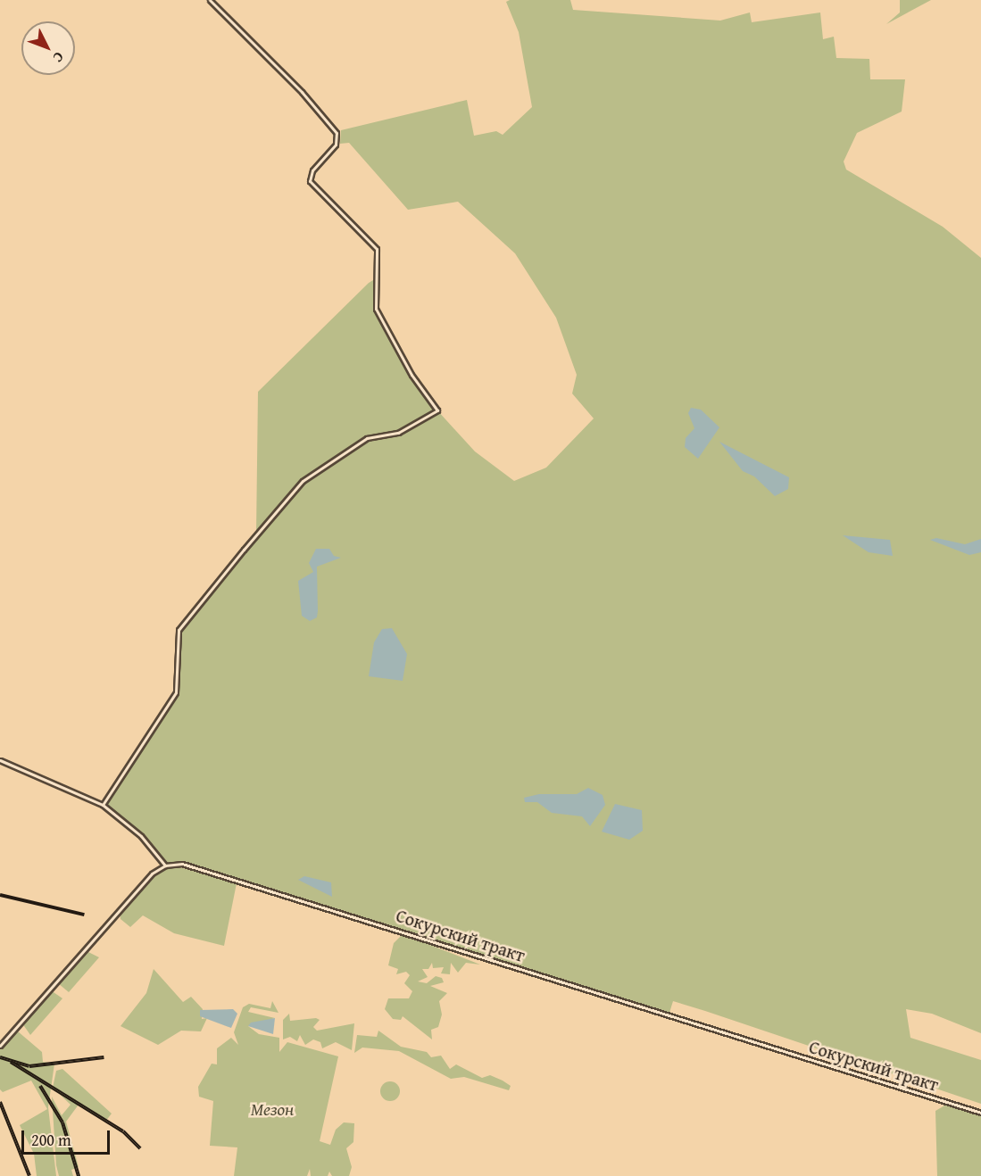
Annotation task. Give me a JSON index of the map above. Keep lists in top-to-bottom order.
{
  "streets": {
    "street": ["Сокурский тракт"]
  },
  "parks": ["Мезон"],
  "scale_bar": "200 m",
  "north": "bottom right"
}
